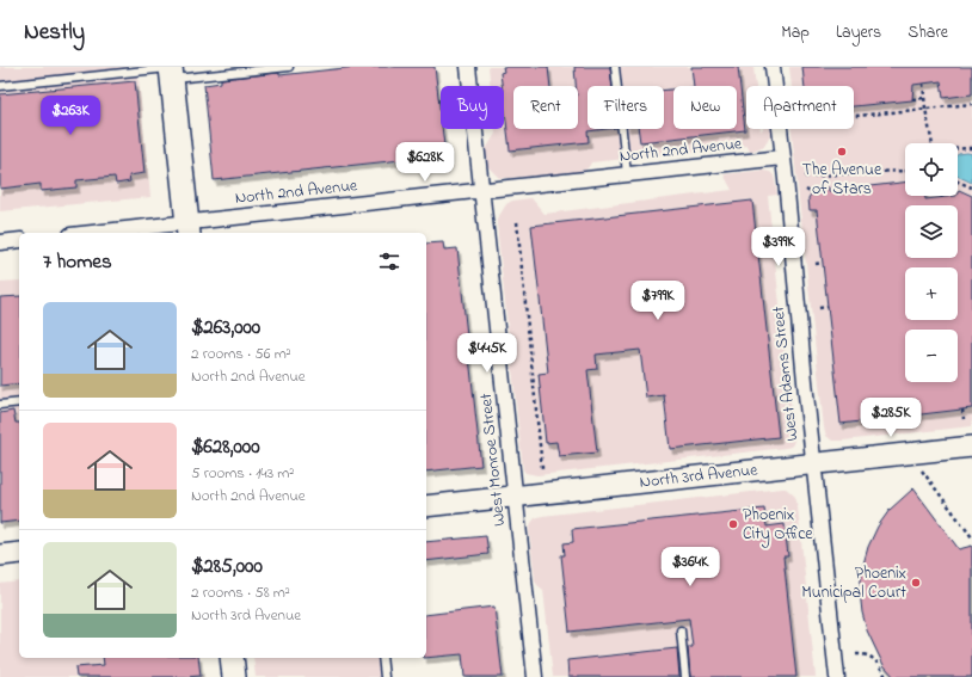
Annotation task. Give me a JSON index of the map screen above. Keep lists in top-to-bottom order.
{
  "streets": {
    "street": [
      "North 2nd Avenue",
      "West Adams Street",
      "West Monroe Street",
      "North 3rd Avenue"
    ]
  },
  "crossings": [
    ["North 2nd Avenue", "West Adams Street"],
    ["North 2nd Avenue", "West Monroe Street"],
    ["West Adams Street", "North 3rd Avenue"],
    ["West Monroe Street", "North 3rd Avenue"]
  ],
  "places": ["The Avenue of Stars", "Phoenix City Office", "Phoenix Municipal Court"],
  "page": {
    "header": "Nestly",
    "nav": ["Map", "Layers", "Share"],
    "chip": [
      "Buy",
      "Rent",
      "Filters",
      "New",
      "Apartment"
    ],
    "price": [
      "$263K",
      "$628K",
      "$399K",
      "$799K",
      "$445K",
      "$285K",
      "$364K"
    ],
    "map_buttons": ["+", "−"],
    "heading": "7 homes",
    "list": [
      {
        "name": "$263,000",
        "note": "2 rooms · 56 m² · North 2nd Avenue"
      },
      {
        "name": "$628,000",
        "note": "5 rooms · 143 m² · North 2nd Avenue"
      },
      {
        "name": "$285,000",
        "note": "2 rooms · 58 m² · North 3rd Avenue"
      }
    ]
  }
}
